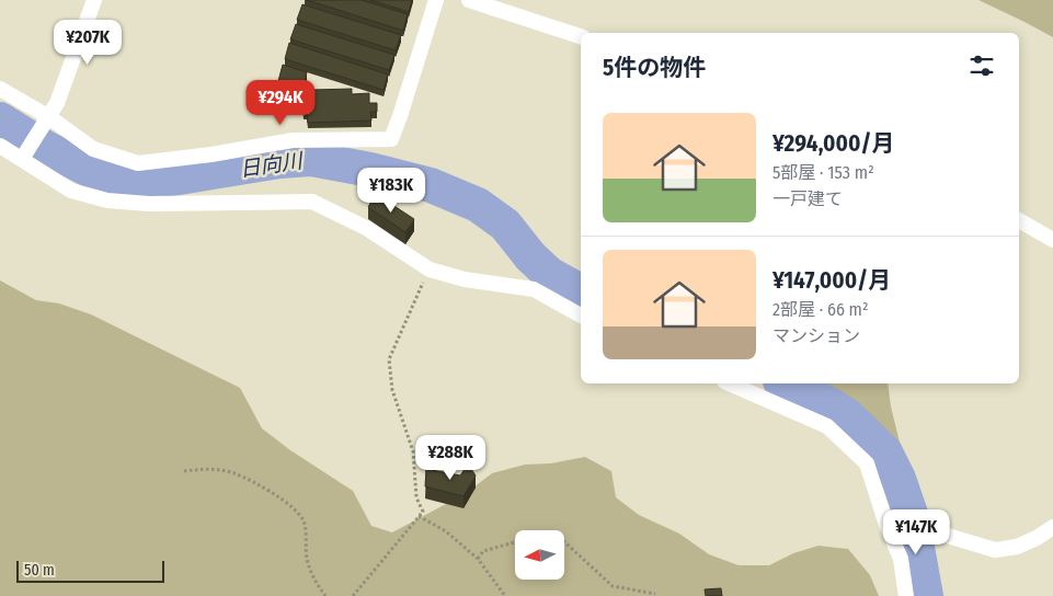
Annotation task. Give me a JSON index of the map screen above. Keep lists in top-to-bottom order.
{
  "water": ["日向川"],
  "scale_bar": "50 m",
  "north": "left",
  "page": {
    "price": [
      "¥207K",
      "¥294K",
      "¥183K",
      "¥288K",
      "¥147K"
    ],
    "heading": "5件の物件",
    "list": [
      {
        "name": "¥294,000/月",
        "note": "5部屋 · 153 m² · 一戸建て"
      },
      {
        "name": "¥147,000/月",
        "note": "2部屋 · 66 m² · マンション"
      }
    ],
    "scale": "50 m"
  }
}
